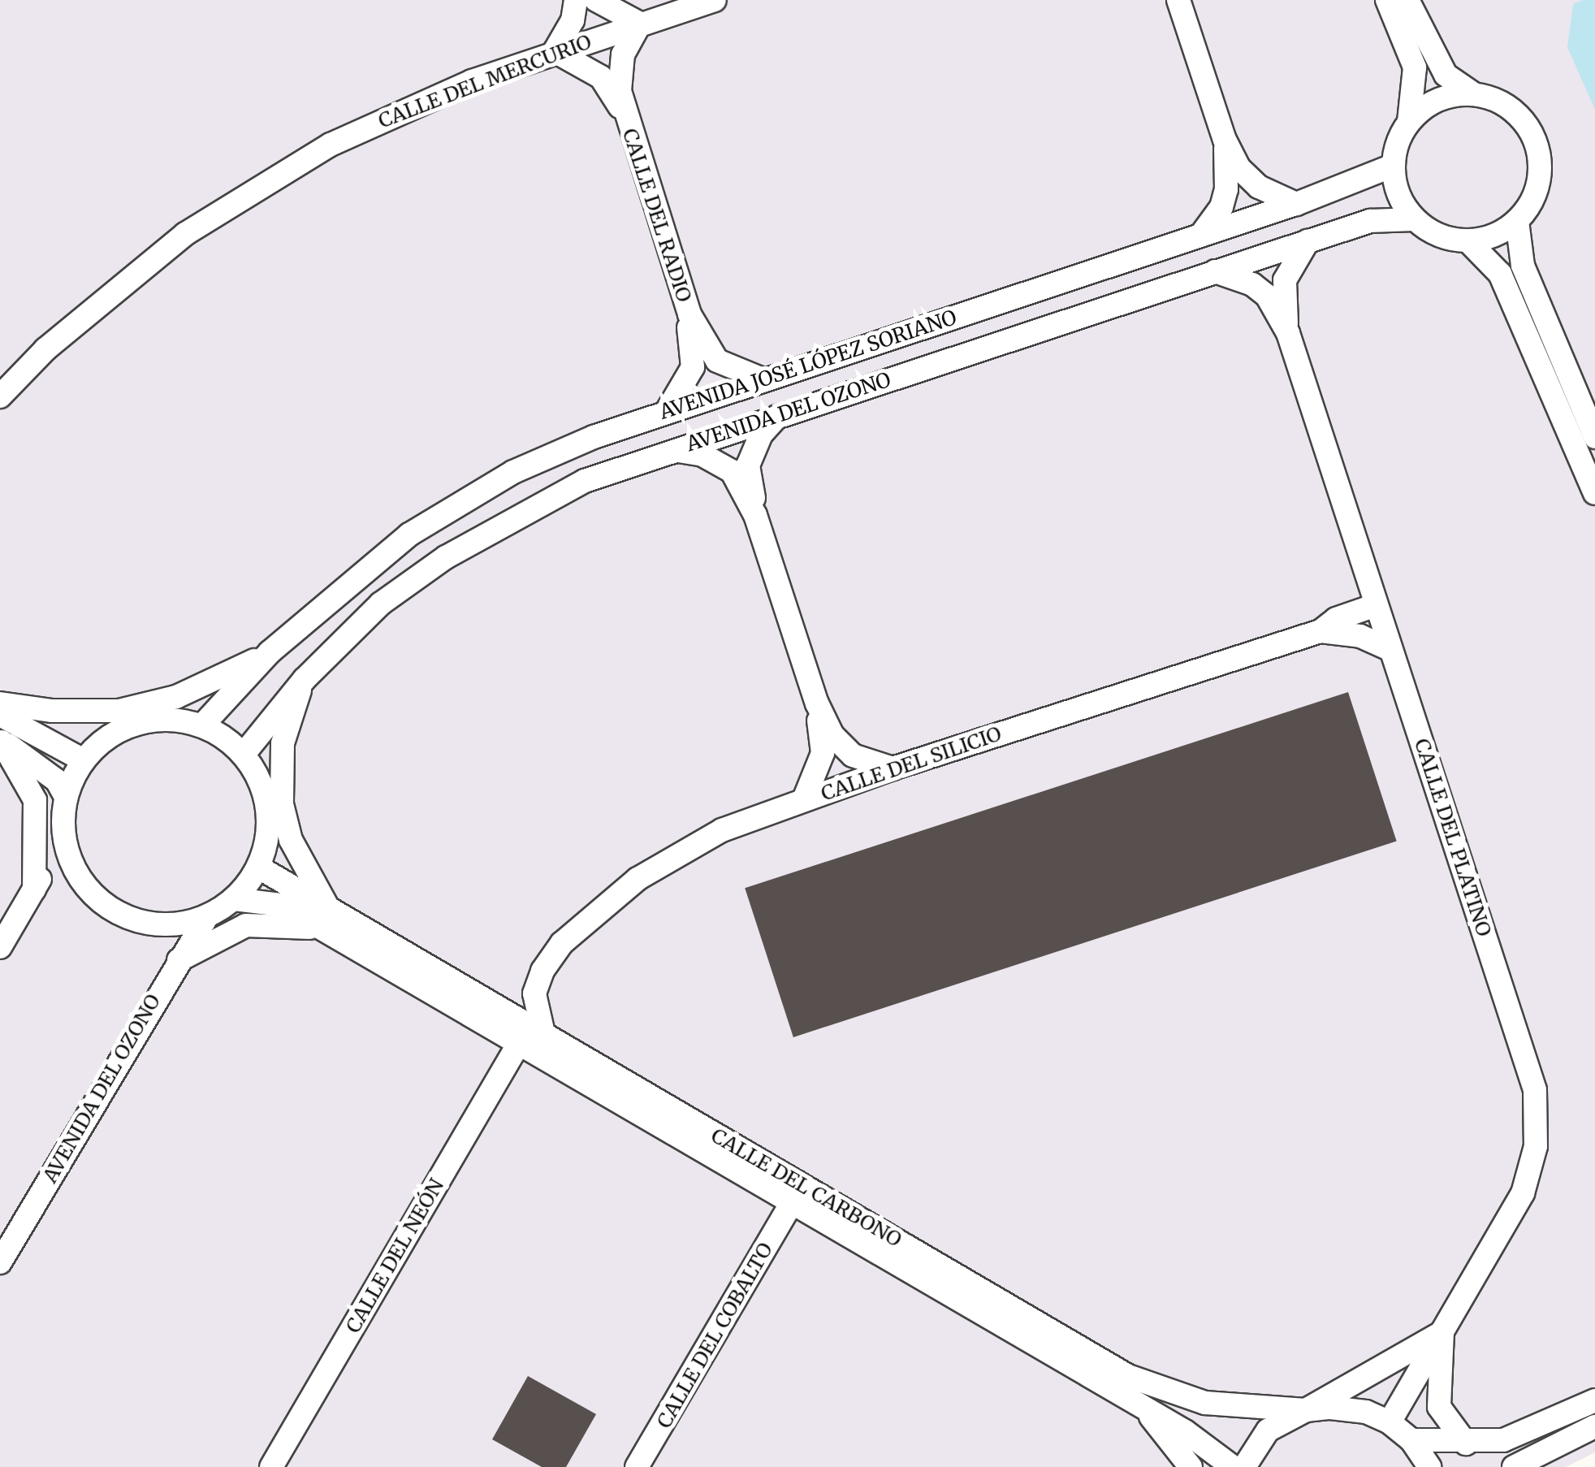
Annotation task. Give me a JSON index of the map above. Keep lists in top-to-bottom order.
{
  "streets": {
    "street": [
      "CALLE DEL MERCURIO",
      "CALLE DEL RADIO",
      "AVENIDA JOSÉ LÓPEZ SORIANO",
      "AVENIDA DEL OZONO",
      "CALLE DEL SILICIO",
      "CALLE DEL PLATINO",
      "CALLE DEL CARBONO",
      "CALLE DEL NEÓN",
      "CALLE DEL COBALTO"
    ]
  },
  "crossings": [
    ["CALLE DEL MERCURIO", "CALLE DEL RADIO"],
    ["CALLE DEL RADIO", "AVENIDA JOSÉ LÓPEZ SORIANO"],
    ["AVENIDA JOSÉ LÓPEZ SORIANO", "AVENIDA DEL OZONO"],
    ["AVENIDA JOSÉ LÓPEZ SORIANO", "CALLE DEL CARBONO"],
    ["AVENIDA DEL OZONO", "CALLE DEL PLATINO"],
    ["AVENIDA DEL OZONO", "CALLE DEL CARBONO"],
    ["CALLE DEL SILICIO", "CALLE DEL PLATINO"],
    ["CALLE DEL SILICIO", "CALLE DEL CARBONO"],
    ["CALLE DEL PLATINO", "CALLE DEL CARBONO"],
    ["CALLE DEL CARBONO", "CALLE DEL NEÓN"],
    ["CALLE DEL CARBONO", "CALLE DEL COBALTO"]
  ]
}
